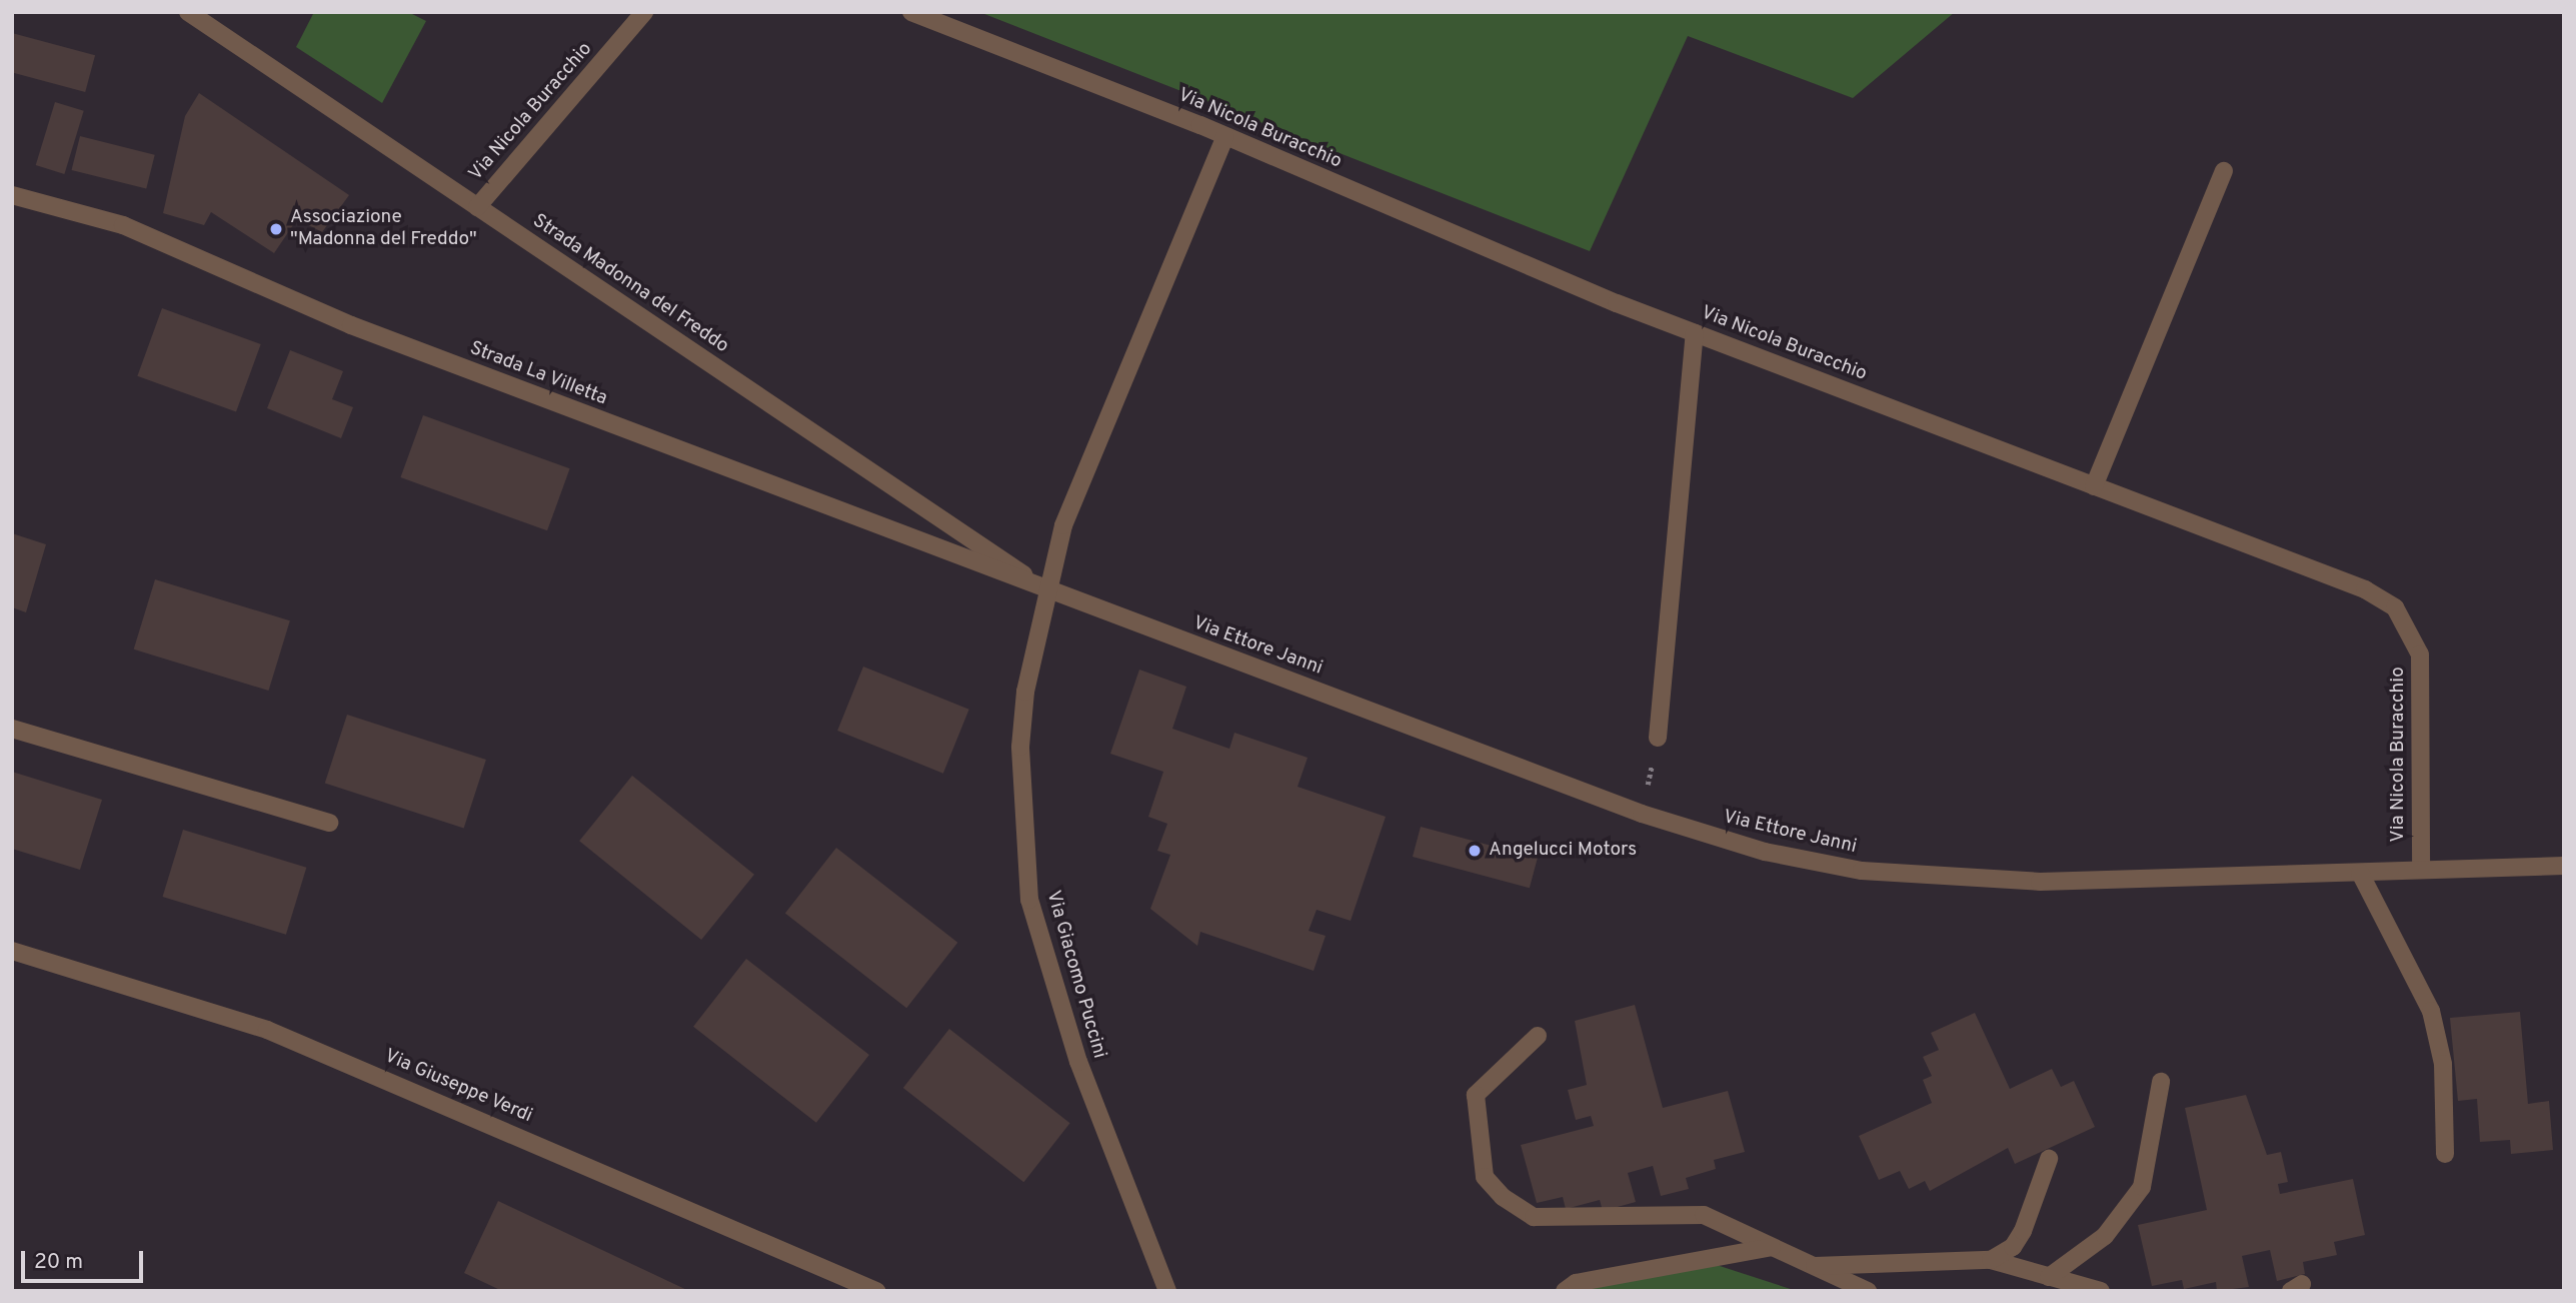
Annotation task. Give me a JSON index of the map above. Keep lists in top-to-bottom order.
{
  "streets": {
    "street": [
      "Via Nicola Buracchio",
      "Strada Madonna del Freddo",
      "Strada La Villetta",
      "Via Ettore Janni",
      "Via Giacomo Puccini",
      "Via Giuseppe Verdi"
    ]
  },
  "crossings": [
    ["Via Nicola Buracchio", "Strada Madonna del Freddo"],
    ["Via Nicola Buracchio", "Via Ettore Janni"],
    ["Via Nicola Buracchio", "Via Giacomo Puccini"],
    ["Strada Madonna del Freddo", "Strada La Villetta"],
    ["Strada Madonna del Freddo", "Via Ettore Janni"],
    ["Strada Madonna del Freddo", "Via Giacomo Puccini"],
    ["Strada La Villetta", "Via Ettore Janni"],
    ["Strada La Villetta", "Via Giacomo Puccini"],
    ["Via Ettore Janni", "Via Giacomo Puccini"]
  ],
  "places": ["Associazione \"Madonna del Freddo\"", "Angelucci Motors"],
  "scale_bar": "20 m"
}
